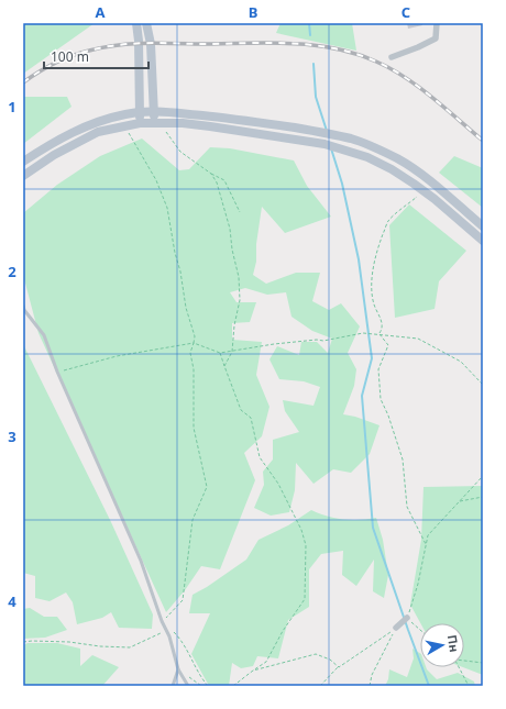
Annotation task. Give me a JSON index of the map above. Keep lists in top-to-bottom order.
{
  "scale_bar": "100 m",
  "north": "right",
  "grid": {
    "columns": ["A", "B", "C"],
    "rows": [
      "1",
      "2",
      "3",
      "4"
    ]
  }
}
